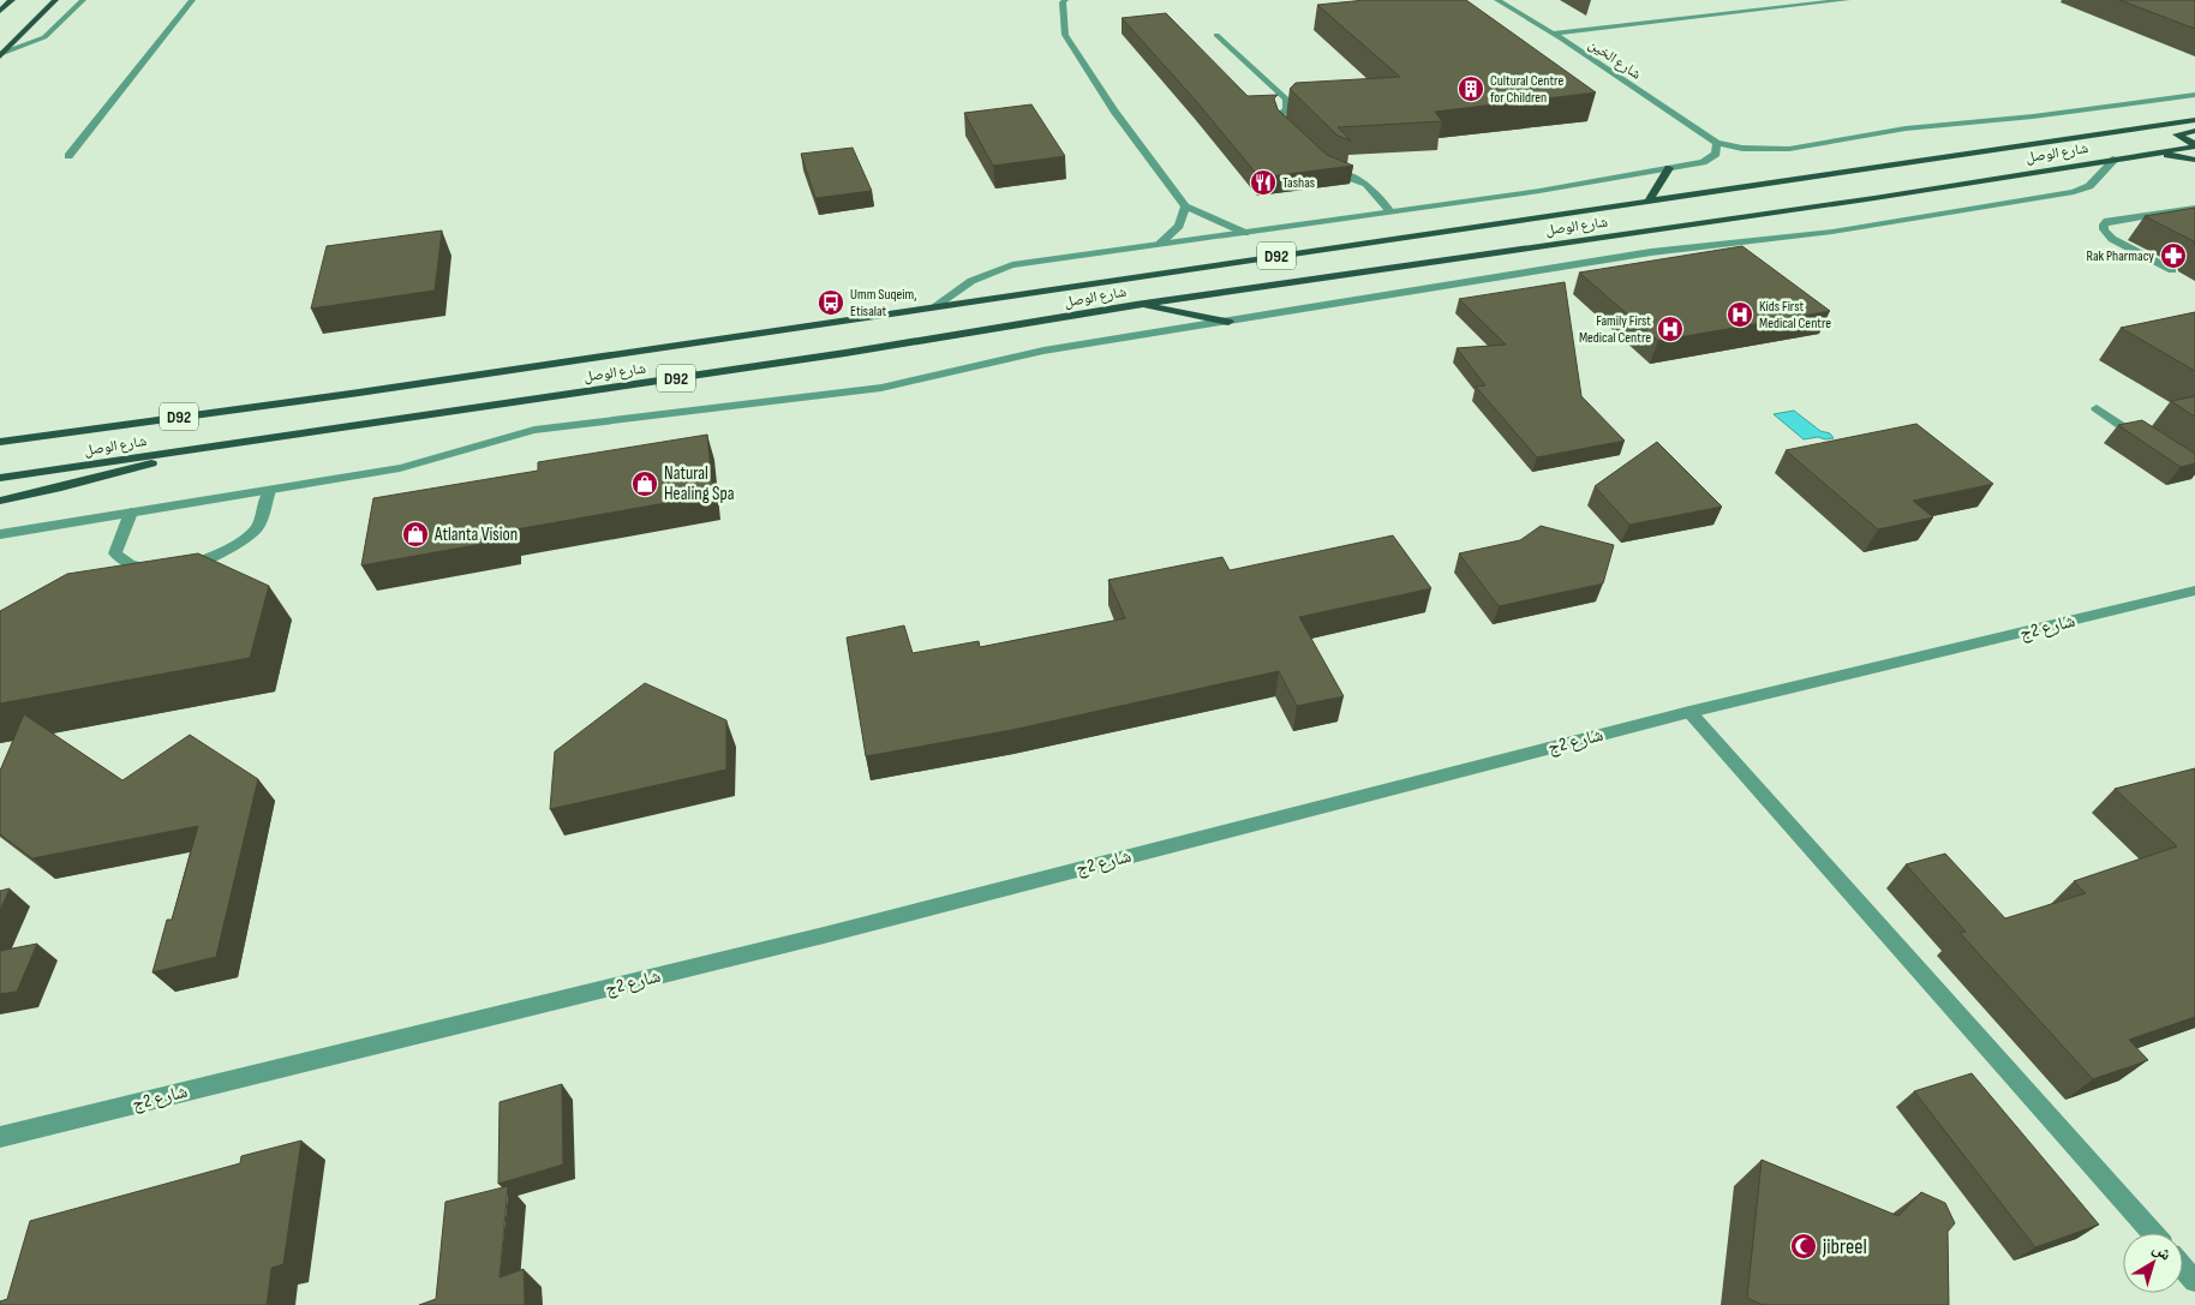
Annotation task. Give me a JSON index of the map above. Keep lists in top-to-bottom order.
{
  "streets": {
    "main road": ["شارع الوصل", "D92"],
    "street": ["شارع الخين", "شارع 2ج"]
  },
  "places": {
    "building": ["Cultural Centre for Children"],
    "restaurant": ["Tashas"],
    "pharmacy": ["Rak Pharmacy"],
    "bus stop": ["Umm Suqeim, Etisalat"],
    "hospital": ["Kids First Medical Centre", "Family First Medical Centre"],
    "shop": ["Natural Healing Spa", "Atlanta Vision"],
    "mosque": ["jibreel"]
  },
  "north": "top right"
}
